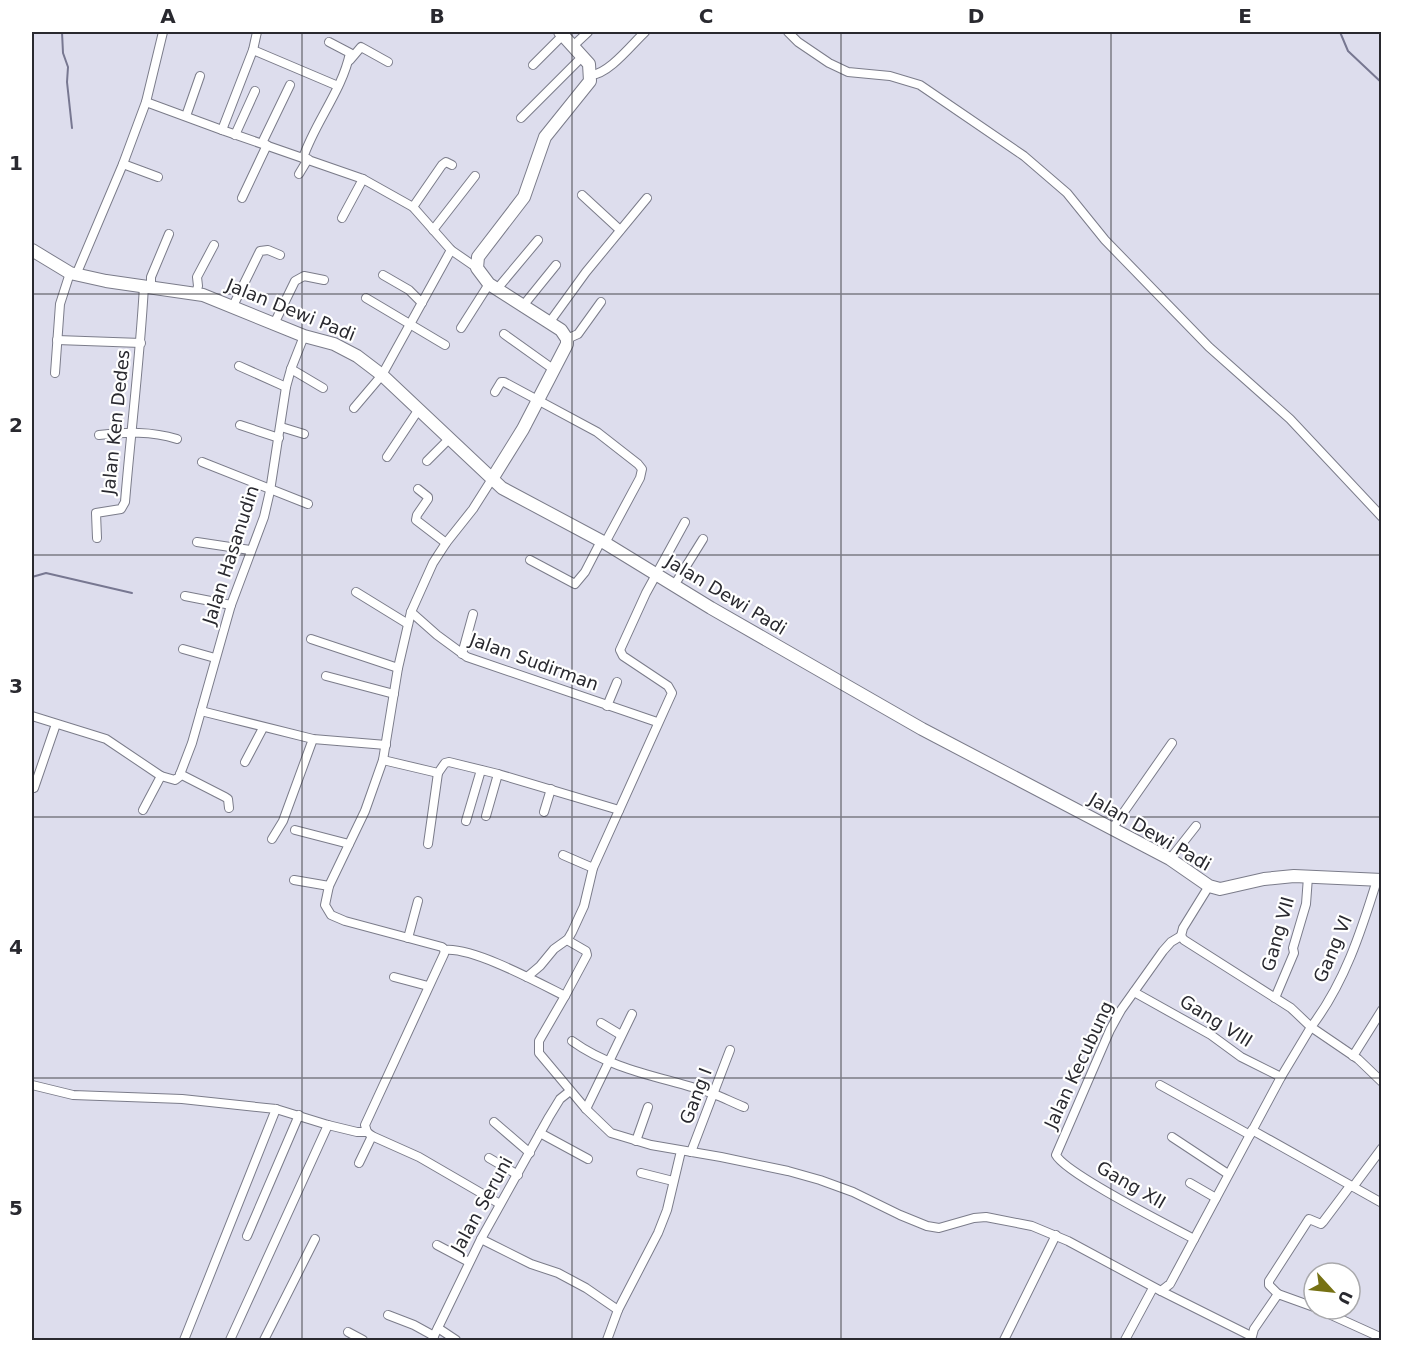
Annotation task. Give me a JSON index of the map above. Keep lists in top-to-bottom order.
{
  "streets": {
    "street": [
      "Jalan Dewi Padi",
      "Jalan Ken Dedes",
      "Jalan Hasanudin",
      "Jalan Sudirman",
      "Gang VII",
      "Gang VI",
      "Gang VIII",
      "Jalan Kecubung",
      "Gang I",
      "Gang XII",
      "Jalan Seruni"
    ]
  },
  "crossings": [
    ["Jalan Dewi Padi", "Jalan Ken Dedes"],
    ["Jalan Dewi Padi", "Jalan Hasanudin"],
    ["Jalan Dewi Padi", "Gang VII"],
    ["Jalan Dewi Padi", "Gang VI"],
    ["Gang VI", "Gang VIII"],
    ["Gang VI", "Gang XII"],
    ["Gang VIII", "Jalan Kecubung"],
    ["Jalan Kecubung", "Gang XII"]
  ],
  "north": "bottom right",
  "grid": {
    "columns": [
      "A",
      "B",
      "C",
      "D",
      "E"
    ],
    "rows": [
      "1",
      "2",
      "3",
      "4",
      "5"
    ]
  }
}
